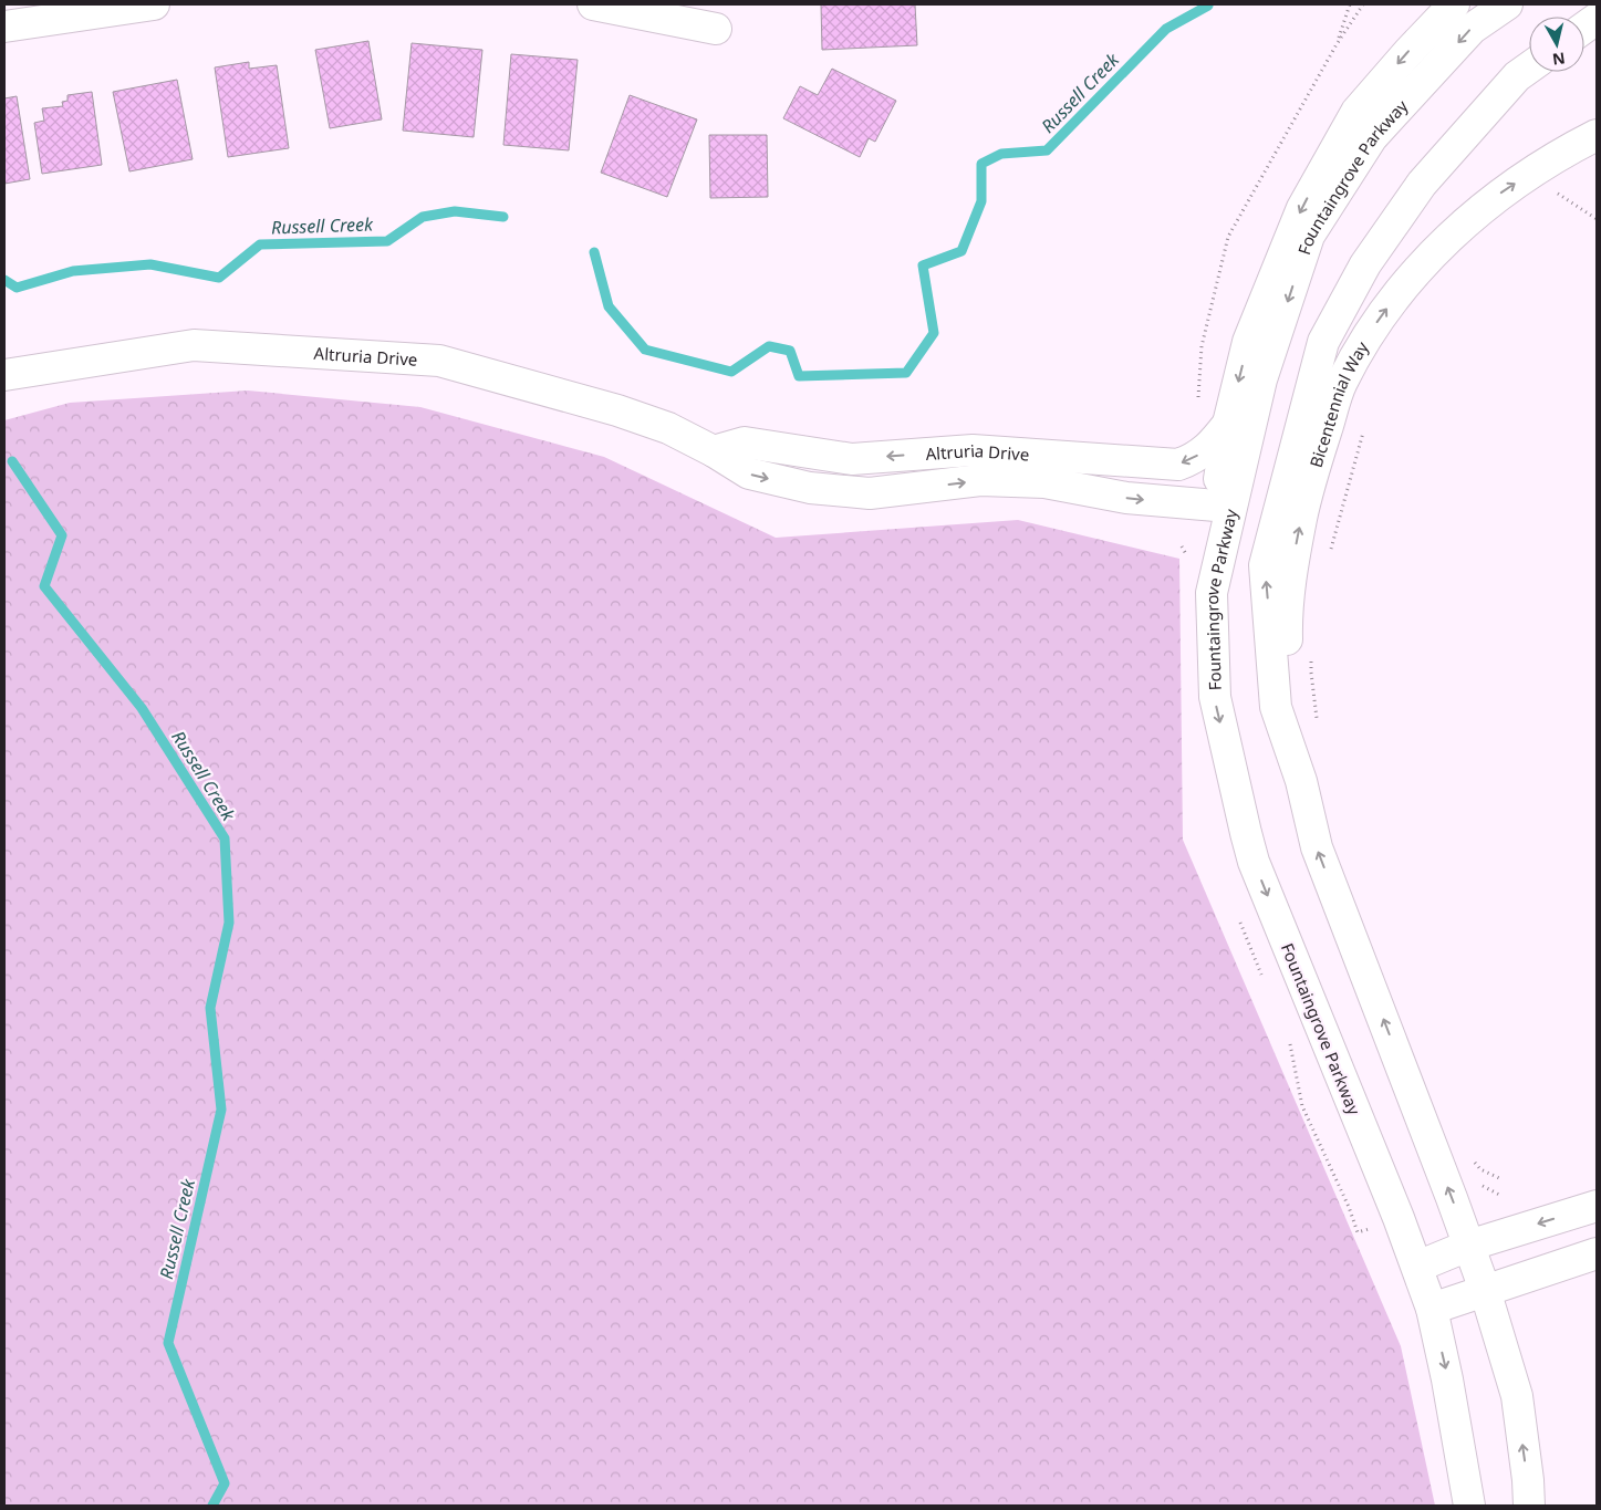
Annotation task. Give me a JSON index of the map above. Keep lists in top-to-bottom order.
{
  "streets": {
    "main road": ["Fountaingrove Parkway", "Altruria Drive", "Bicentennial Way"]
  },
  "water": ["Russell Creek"],
  "north": "bottom"
}
